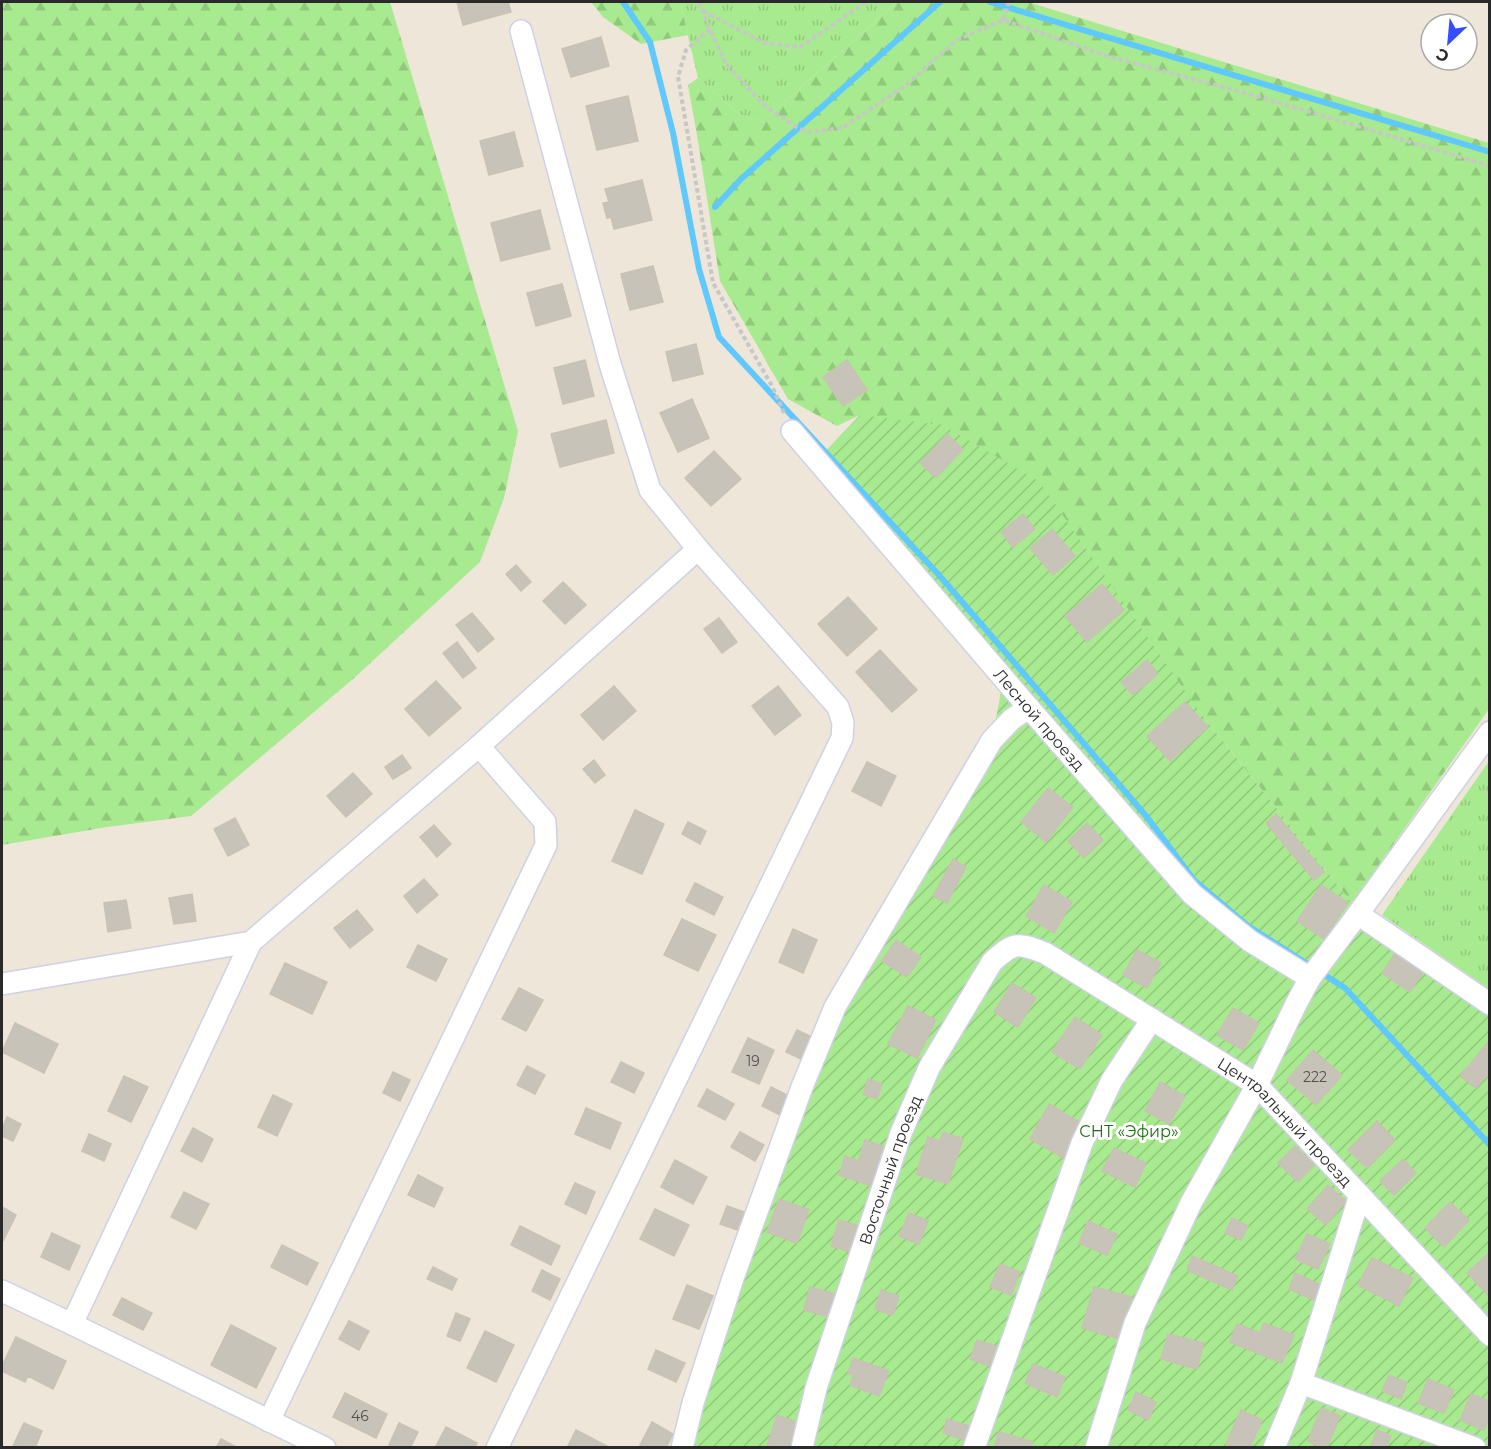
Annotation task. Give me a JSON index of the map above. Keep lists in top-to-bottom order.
{
  "streets": {
    "street": ["Лесной проезд", "Центральный проезд", "Восточный проезд"]
  },
  "crossings": [
    ["Центральный проезд", "Восточный проезд"]
  ],
  "parks": ["СНТ «Эфир»"],
  "house_numbers": ["19", "222", "46"],
  "north": "bottom left"
}
